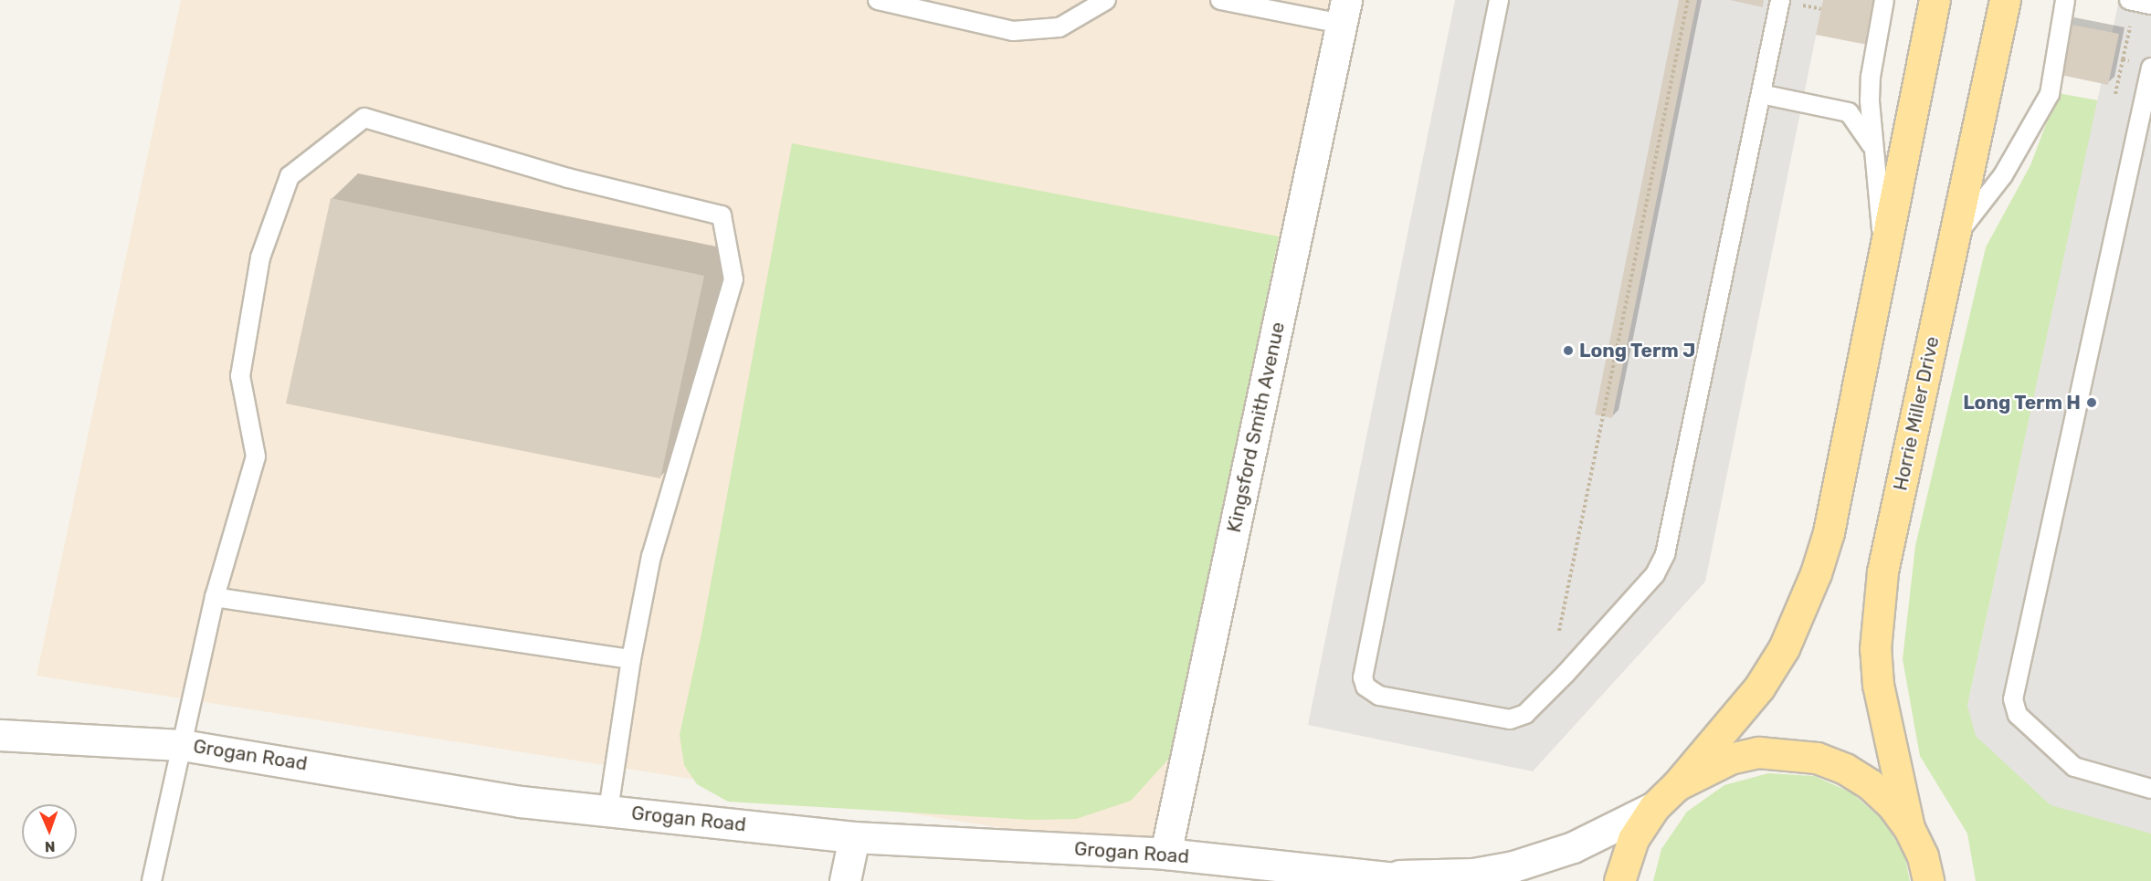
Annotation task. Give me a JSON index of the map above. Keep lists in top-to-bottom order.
{
  "streets": {
    "main road": ["Horrie Miller Drive"],
    "street": ["Kingsford Smith Avenue", "Grogan Road"]
  },
  "crossings": [
    ["Kingsford Smith Avenue", "Grogan Road"]
  ],
  "places": ["Long Term J", "Long Term H"],
  "north": "bottom"
}
